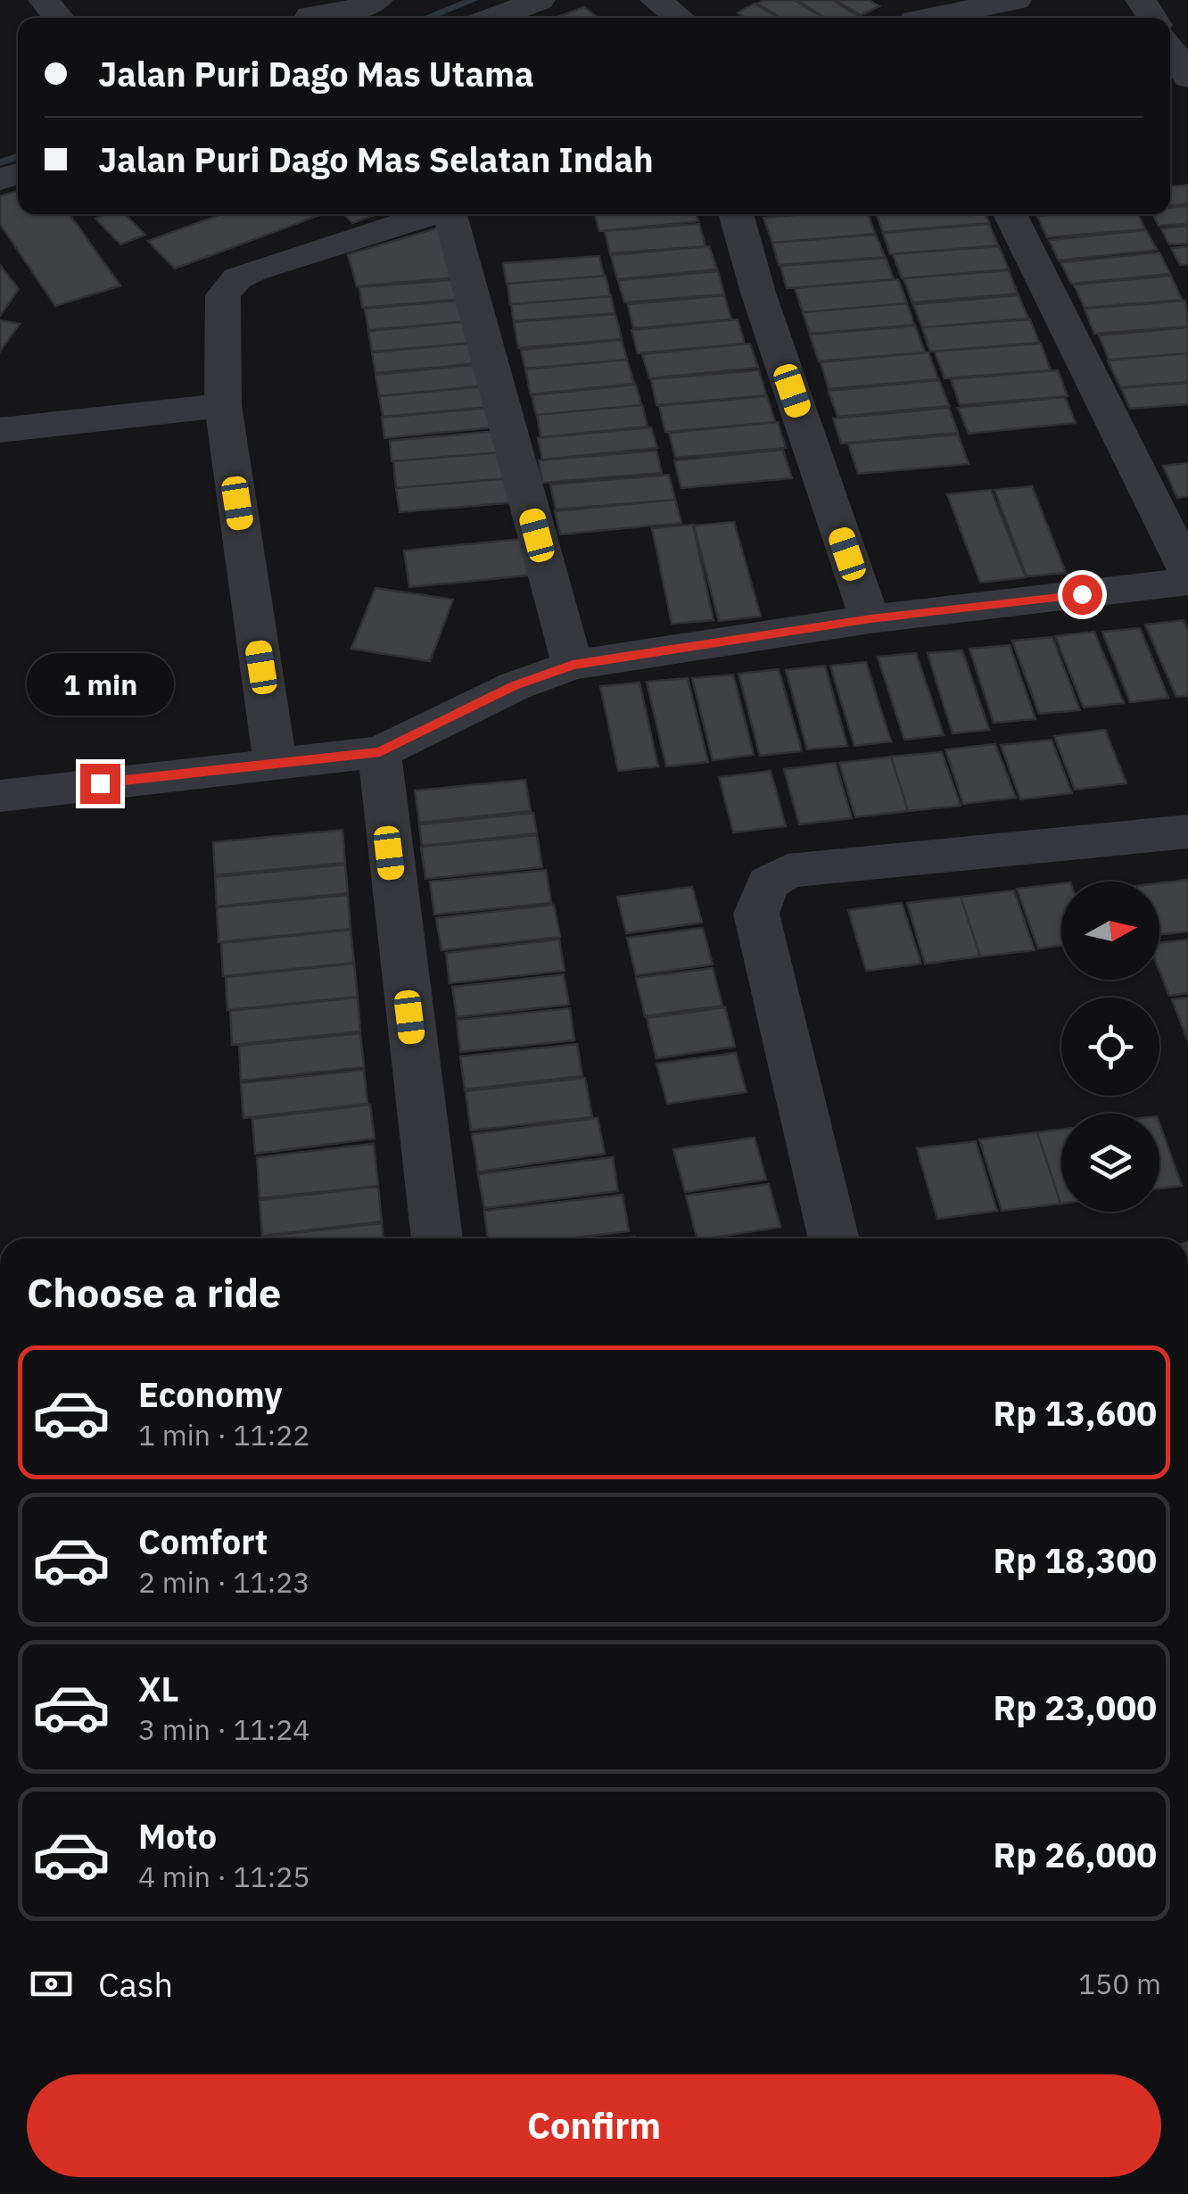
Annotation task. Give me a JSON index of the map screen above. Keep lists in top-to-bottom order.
{
  "north": "right",
  "page": {
    "banner": ["Jalan Puri Dago Mas Utama", "Jalan Puri Dago Mas Selatan Indah"],
    "bubble": "1 min",
    "heading": "Choose a ride",
    "list": [
      {
        "name": "Economy",
        "note": "1 min · 11:22",
        "value": "Rp 13,600"
      },
      {
        "name": "Comfort",
        "note": "2 min · 11:23",
        "value": "Rp 18,300"
      },
      {
        "name": "XL",
        "note": "3 min · 11:24",
        "value": "Rp 23,000"
      },
      {
        "name": "Moto",
        "note": "4 min · 11:25",
        "value": "Rp 26,000"
      }
    ],
    "pay": ["Cash", "150 m"],
    "buttons": "Confirm"
  }
}
